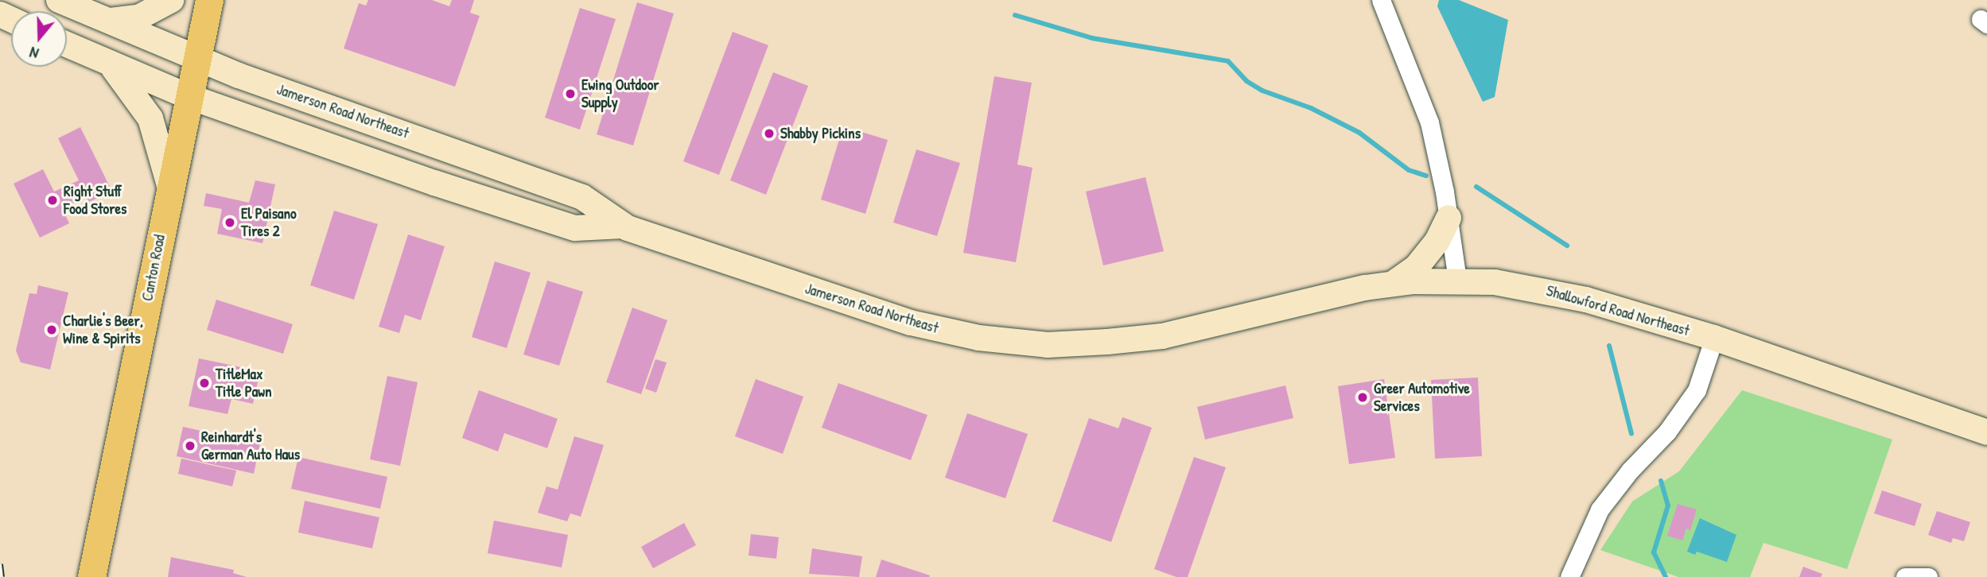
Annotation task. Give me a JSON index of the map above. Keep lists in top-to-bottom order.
{
  "streets": {
    "main road": ["Canton Road"],
    "street": ["Jamerson Road Northeast", "Shallowford Road Northeast"]
  },
  "crossings": [
    ["Jamerson Road Northeast", "Canton Road"],
    ["Jamerson Road Northeast", "Shallowford Road Northeast"]
  ],
  "places": [
    "Ewing Outdoor Supply",
    "Shabby Pickins",
    "Right Stuff Food Stores",
    "El Paisano Tires 2",
    "Charlie's Beer, Wine & Spirits",
    "TitleMax Title Pawn",
    "Greer Automotive Services",
    "Reinhardt's German Auto Haus"
  ],
  "north": "bottom"
}
